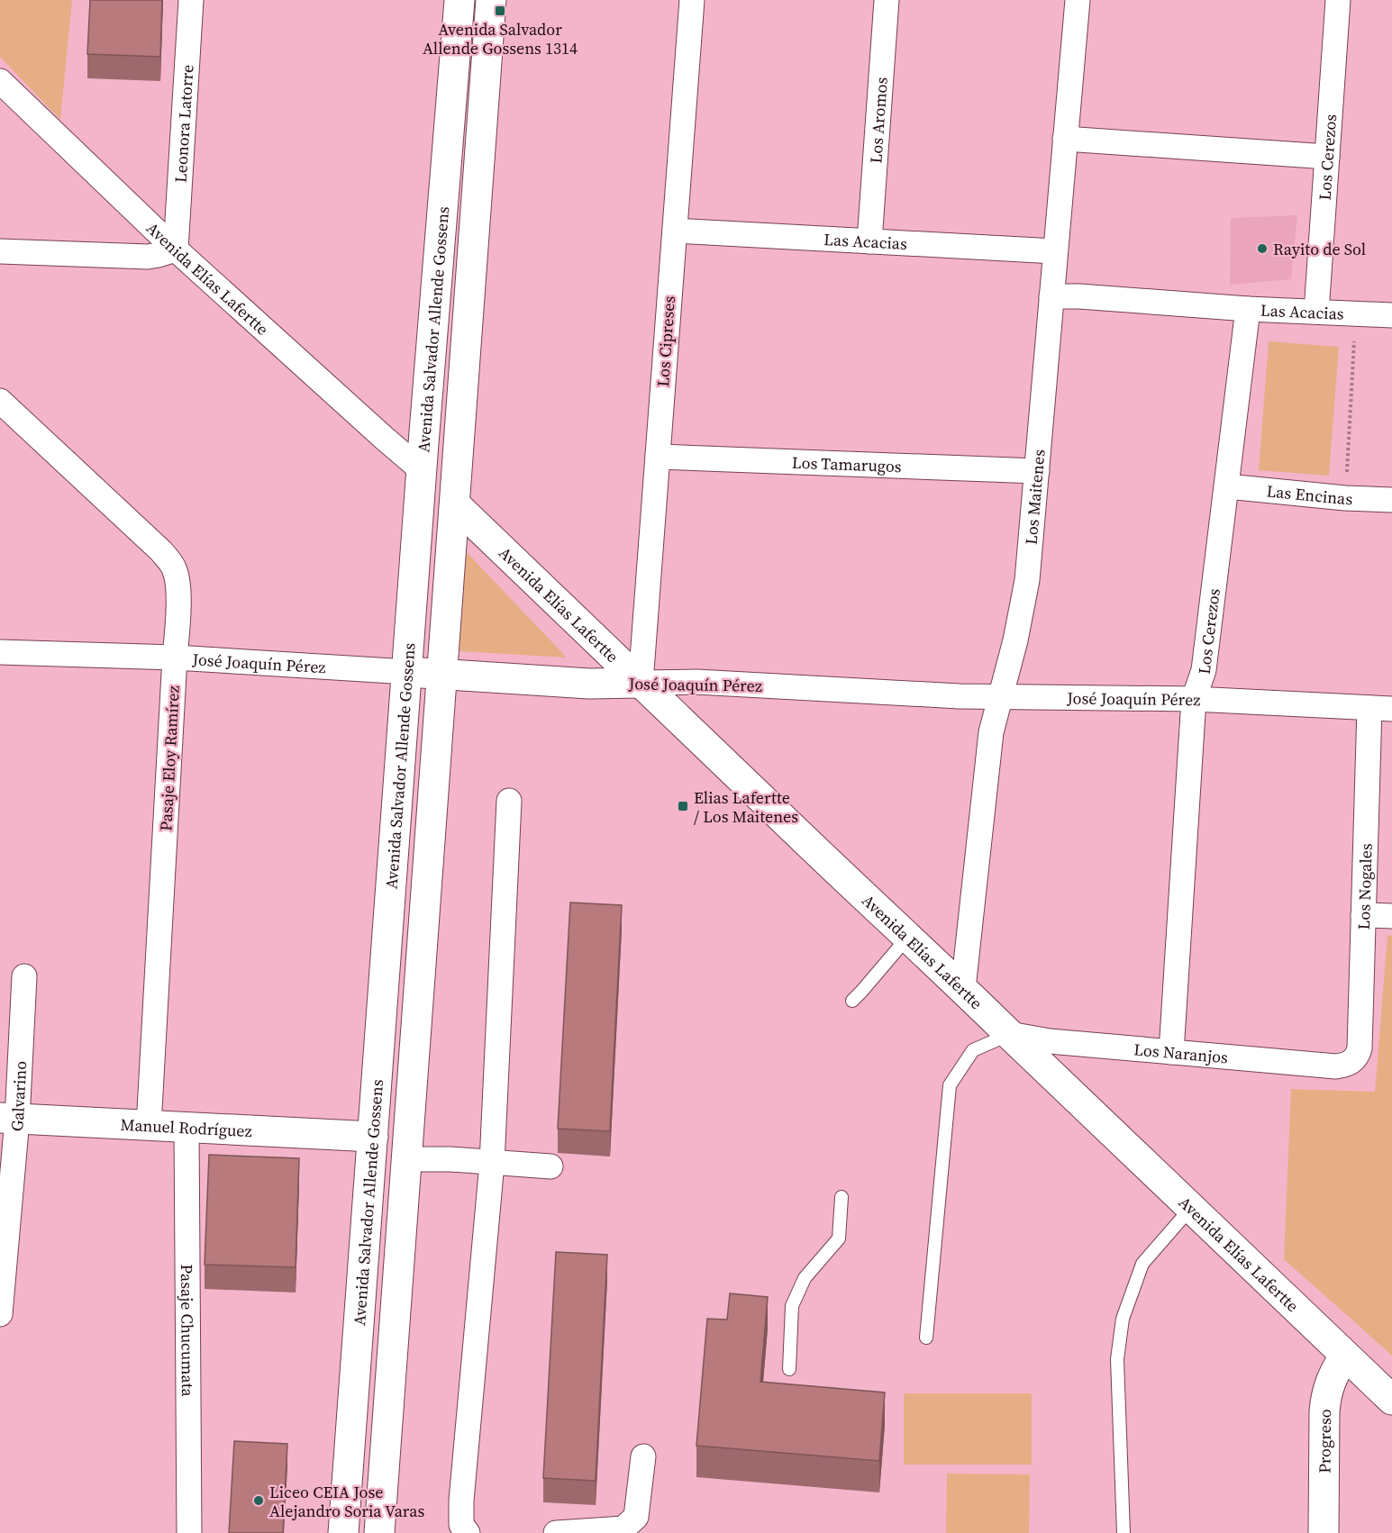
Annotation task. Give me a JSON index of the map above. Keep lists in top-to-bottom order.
{
  "streets": {
    "main road": [
      "Avenida Elías Lafertte",
      "Avenida Salvador Allende Gossens",
      "José Joaquín Pérez",
      "Manuel Rodríguez",
      "Progreso"
    ],
    "street": [
      "Los Aromos",
      "Leonora Latorre",
      "Los Cerezos",
      "Las Acacias",
      "Los Cipreses",
      "Los Tamarugos",
      "Las Encinas",
      "Los Maitenes",
      "Pasaje Eloy Ramírez",
      "Los Nogales",
      "Los Naranjos",
      "Galvarino",
      "Pasaje Chucumata"
    ]
  },
  "crossings": [
    ["Los Aromos", "Las Acacias"],
    ["Leonora Latorre", "Avenida Elías Lafertte"],
    ["Los Cerezos", "Las Acacias"],
    ["Los Cerezos", "Las Encinas"],
    ["Los Cerezos", "José Joaquín Pérez"],
    ["Los Cerezos", "Los Naranjos"],
    ["Las Acacias", "Los Cipreses"],
    ["Las Acacias", "Los Maitenes"],
    ["Avenida Elías Lafertte", "Avenida Salvador Allende Gossens"],
    ["Avenida Elías Lafertte", "Los Cipreses"],
    ["Avenida Elías Lafertte", "Los Maitenes"],
    ["Avenida Elías Lafertte", "José Joaquín Pérez"],
    ["Avenida Elías Lafertte", "Los Naranjos"],
    ["Avenida Elías Lafertte", "Progreso"],
    ["Avenida Salvador Allende Gossens", "José Joaquín Pérez"],
    ["Avenida Salvador Allende Gossens", "Manuel Rodríguez"],
    ["Los Cipreses", "Los Tamarugos"],
    ["Los Cipreses", "José Joaquín Pérez"],
    ["Los Tamarugos", "Los Maitenes"],
    ["Los Maitenes", "José Joaquín Pérez"],
    ["José Joaquín Pérez", "Pasaje Eloy Ramírez"],
    ["José Joaquín Pérez", "Los Nogales"],
    ["Pasaje Eloy Ramírez", "Manuel Rodríguez"],
    ["Los Nogales", "Los Naranjos"],
    ["Galvarino", "Manuel Rodríguez"],
    ["Manuel Rodríguez", "Pasaje Chucumata"]
  ],
  "places": {
    "transit": ["Avenida Salvador Allende Gossens 1314", "Elias Lafertte / Los Maitenes"],
    "other": ["Rayito de Sol", "Liceo CEIA Jose Alejandro Soria Varas"]
  }
}
